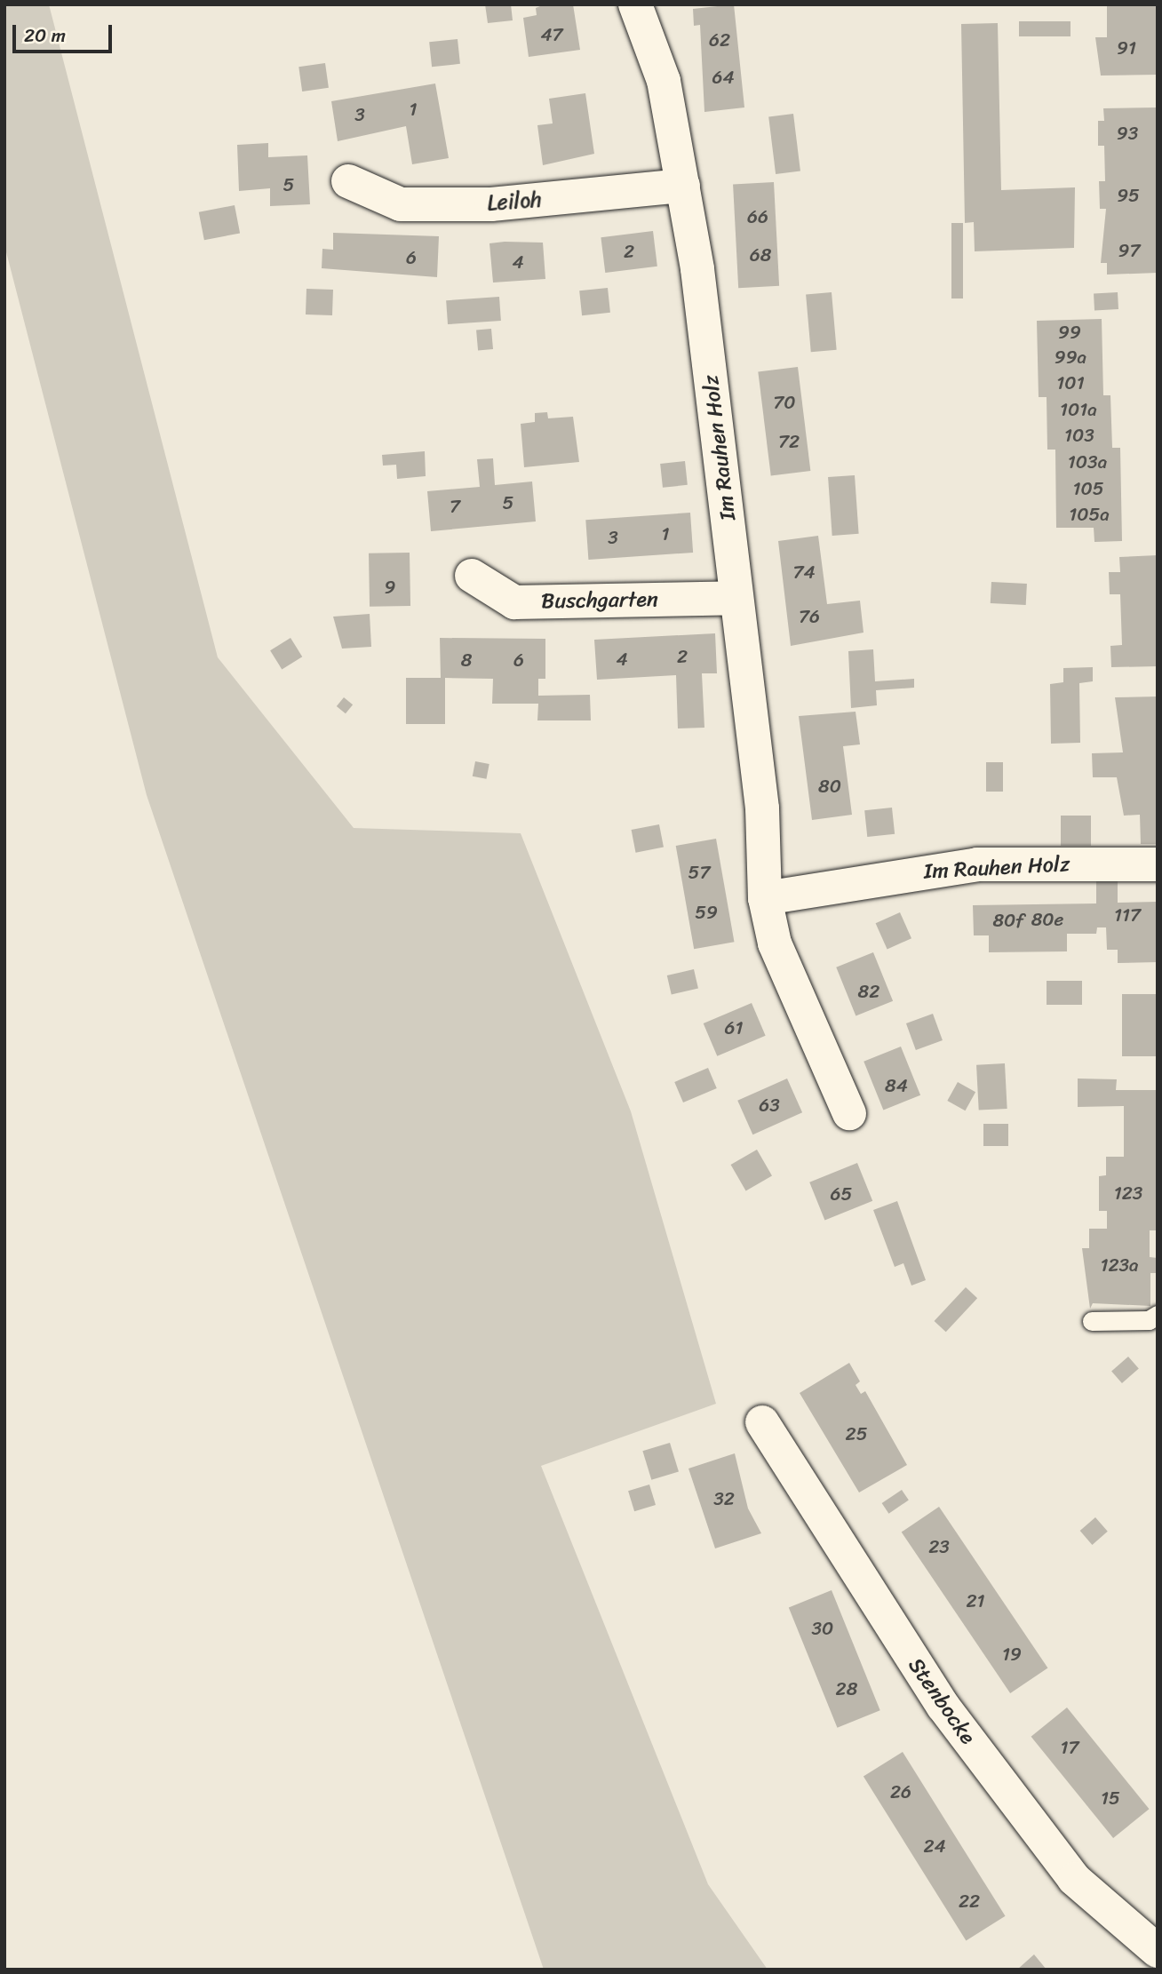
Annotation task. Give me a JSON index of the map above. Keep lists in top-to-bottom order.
{
  "streets": {
    "street": [
      "Leiloh",
      "Im Rauhen Holz",
      "Buschgarten",
      "Stenbocke"
    ]
  },
  "crossings": [
    ["Leiloh", "Im Rauhen Holz"],
    ["Im Rauhen Holz", "Buschgarten"]
  ],
  "house_numbers": [
    "47",
    "62",
    "91",
    "64",
    "1",
    "3",
    "93",
    "5",
    "95",
    "66",
    "97",
    "2",
    "68",
    "6",
    "4",
    "99",
    "99a",
    "101",
    "70",
    "101a",
    "103",
    "72",
    "103a",
    "105",
    "5",
    "7",
    "105a",
    "1",
    "3",
    "74",
    "9",
    "76",
    "2",
    "4",
    "8",
    "6",
    "80",
    "57",
    "59",
    "117",
    "80e",
    "80f",
    "82",
    "61",
    "84",
    "63",
    "123",
    "65",
    "123a",
    "25",
    "32",
    "23",
    "21",
    "30",
    "19",
    "28",
    "17",
    "26",
    "15",
    "24",
    "22"
  ],
  "scale_bar": "20 m"
}
